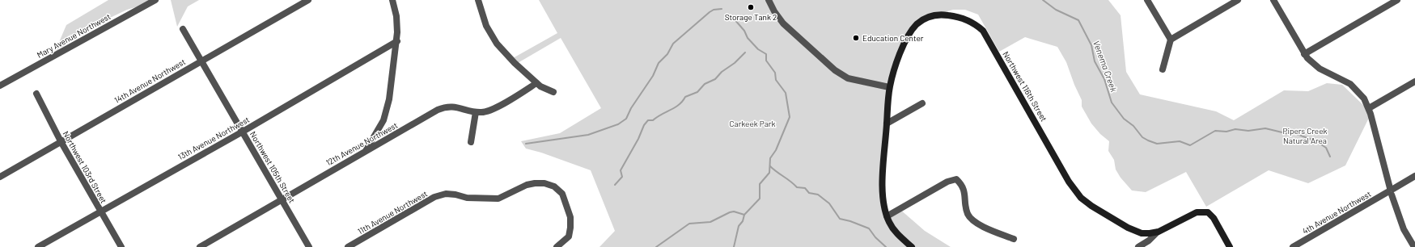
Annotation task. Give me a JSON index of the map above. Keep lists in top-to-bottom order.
{
  "streets": {
    "street": [
      "Mary Avenue Northwest",
      "14th Avenue Northwest",
      "Northwest 116th Street",
      "13th Avenue Northwest",
      "12th Avenue Northwest",
      "Northwest 103rd Street",
      "Northwest 105th Street",
      "11th Avenue Northwest",
      "4th Avenue Northwest"
    ]
  },
  "crossings": [
    ["14th Avenue Northwest", "Northwest 103rd Street"],
    ["14th Avenue Northwest", "Northwest 105th Street"],
    ["13th Avenue Northwest", "Northwest 103rd Street"],
    ["13th Avenue Northwest", "Northwest 105th Street"],
    ["12th Avenue Northwest", "Northwest 105th Street"]
  ],
  "water": ["Venema Creek"],
  "parks": ["Carkeek Park", "Pipers Creek Natural Area"],
  "places": ["Storage Tank 2", "Education Center"]
}
